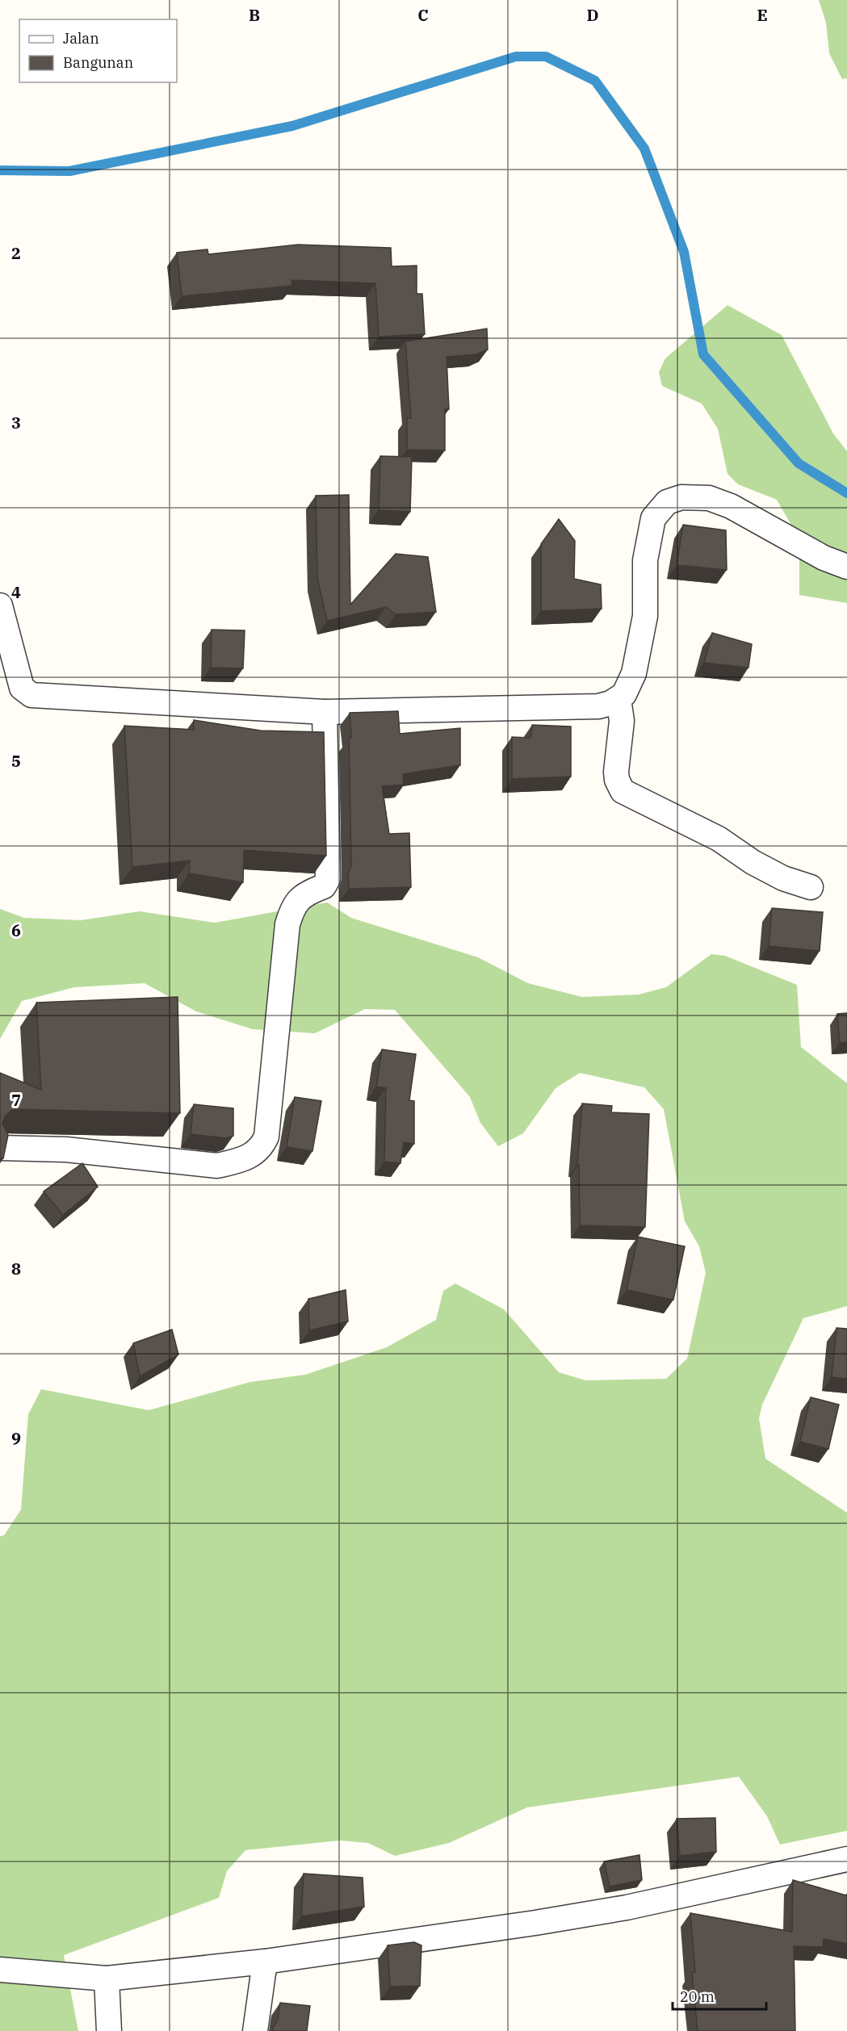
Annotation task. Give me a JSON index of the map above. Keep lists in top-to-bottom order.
{
  "legend": ["Jalan", "Bangunan"],
  "scale_bar": "20 m",
  "grid": {
    "columns": [
      "B",
      "C",
      "D",
      "E"
    ],
    "rows": [
      "2",
      "3",
      "4",
      "5",
      "6",
      "7",
      "8",
      "9"
    ]
  }
}
